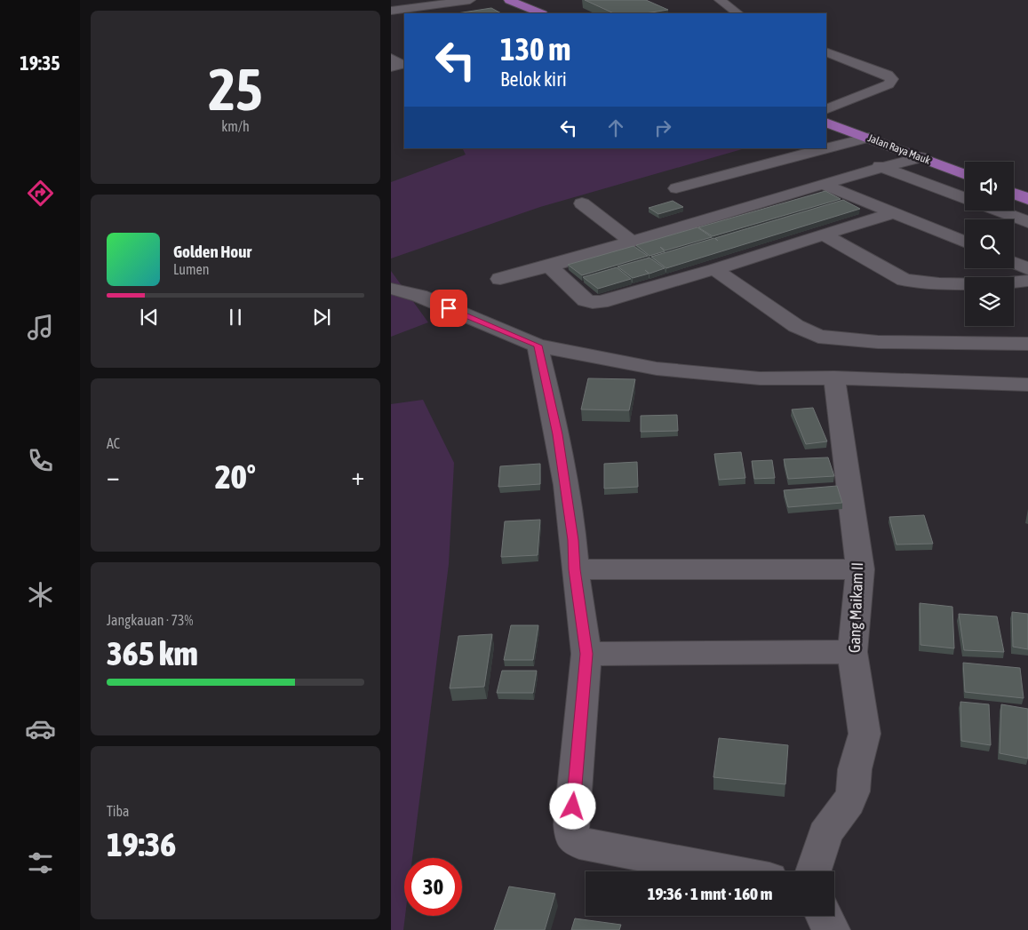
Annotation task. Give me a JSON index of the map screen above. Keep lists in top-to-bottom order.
{
  "streets": {
    "main road": ["Jalan Raya Mauk"],
    "street": ["Gang Maikam II"]
  },
  "page": {
    "tabs": "19:35",
    "tile": [
      ["25", "km/h"],
      "AC",
      ["Jangkauan · 73%", "365 km"],
      ["Tiba", "19:36"]
    ],
    "turn": ["130 m", "Belok kiri"],
    "song": ["Golden Hour", "Lumen"],
    "heat": ["−", "20°", "+"],
    "limit": "30",
    "trip": "19:36 · 1 mnt · 160 m"
  }
}
